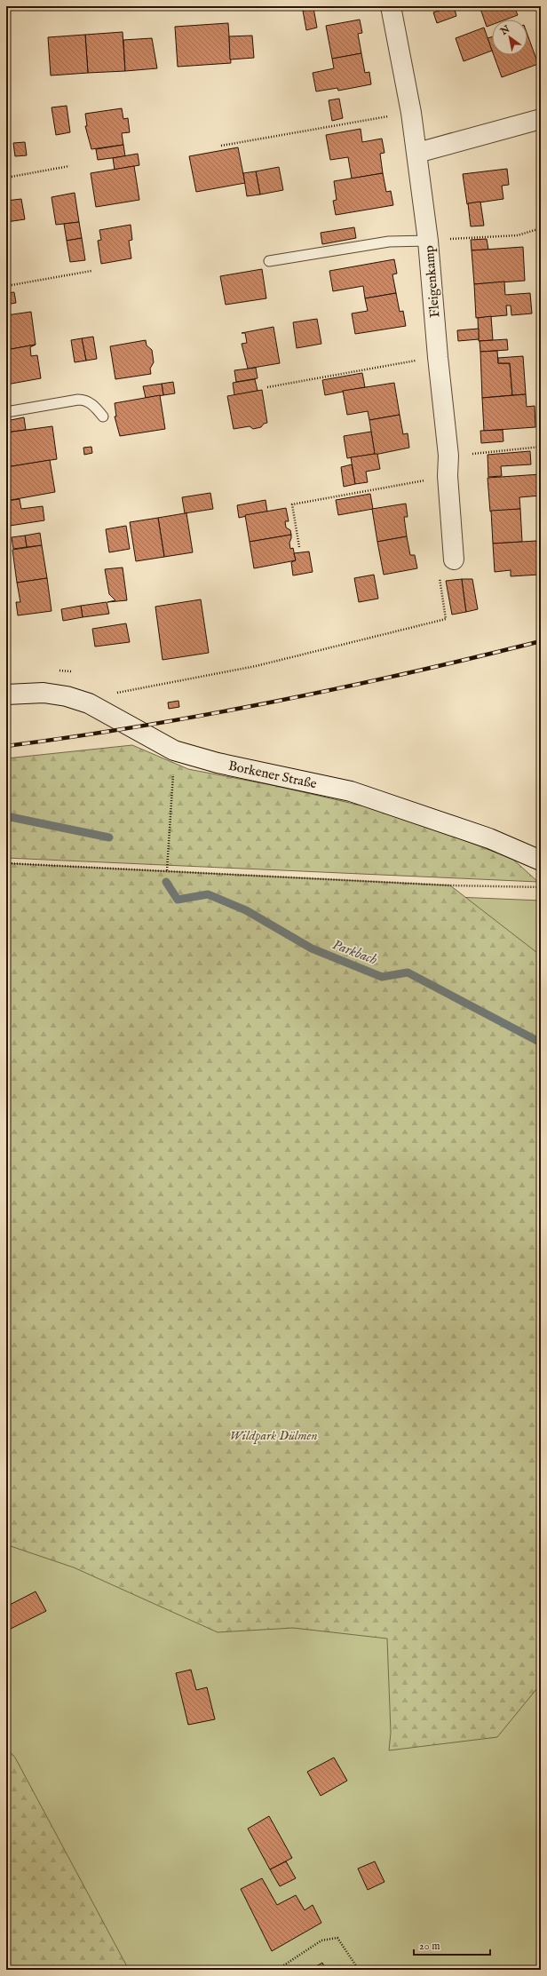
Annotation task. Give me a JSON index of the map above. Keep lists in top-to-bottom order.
{
  "streets": {
    "street": ["Fleigenkamp", "Borkener Straße"]
  },
  "water": ["Parkbach"],
  "parks": ["Wildpark Dülmen"],
  "scale_bar": "20 m",
  "north": "top left"
}
